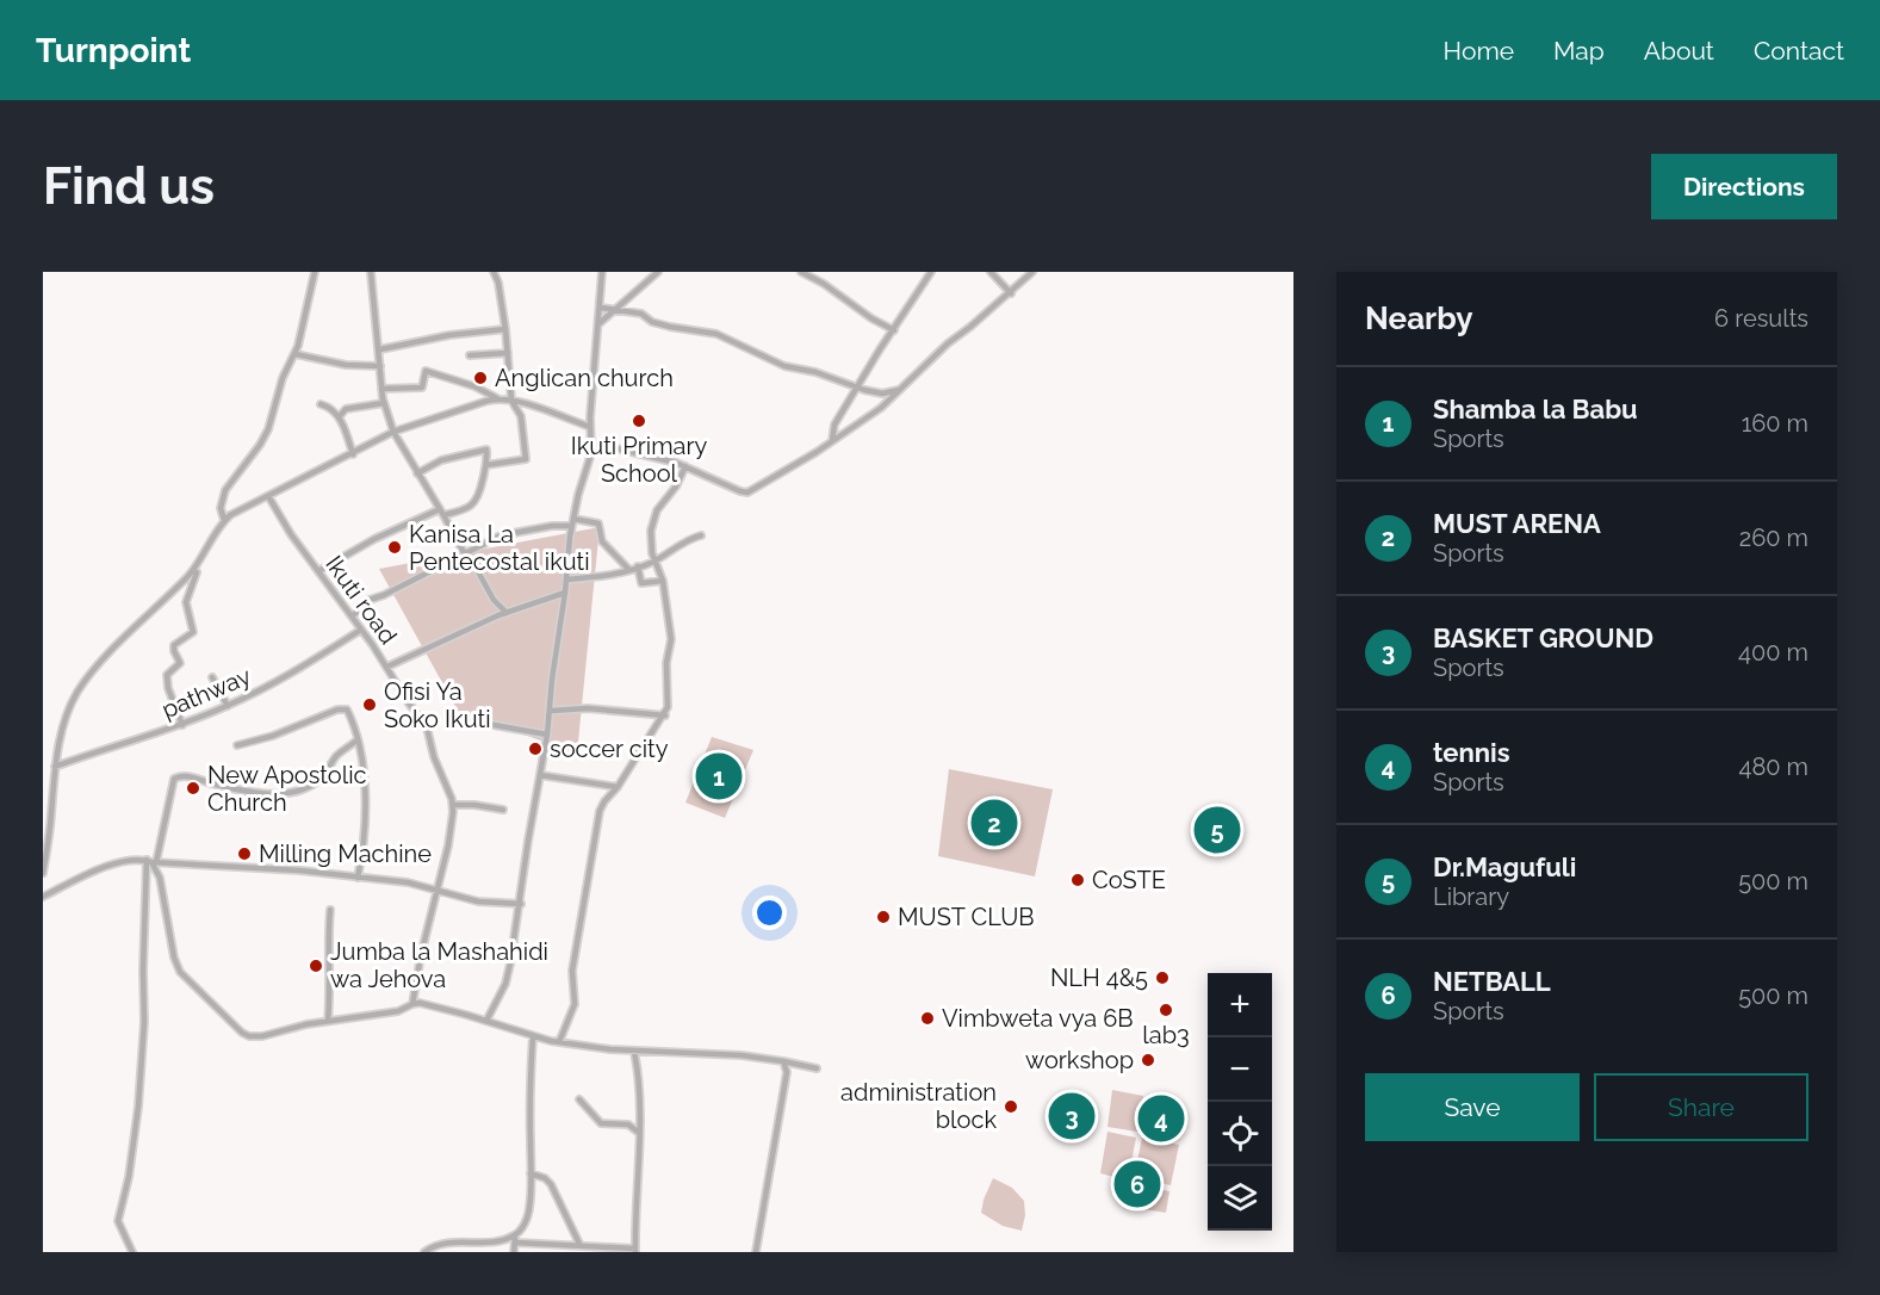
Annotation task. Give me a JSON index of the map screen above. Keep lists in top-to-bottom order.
{
  "streets": {
    "street": ["Ikuti road", "pathway"]
  },
  "crossings": [
    ["Ikuti road", "pathway"]
  ],
  "places": [
    "Anglican church",
    "Ikuti Primary School",
    "Kanisa La Pentecostal ikuti",
    "Ofisi Ya Soko Ikuti",
    "soccer city",
    "New Apostolic Church",
    "Milling Machine",
    "CoSTE",
    "MUST CLUB",
    "Jumba la Mashahidi wa Jehova",
    "NLH 4&5",
    "lab3",
    "Vimbweta vya 6B",
    "workshop",
    "administration block"
  ],
  "page": {
    "header": "Turnpoint",
    "nav": [
      "Home",
      "Map",
      "About",
      "Contact"
    ],
    "buttons": [
      "Directions",
      ["Save", "Share"]
    ],
    "title": "Find us",
    "heading": ["Nearby", "6 results"],
    "list": [
      {
        "mark": "1",
        "name": "Shamba la Babu",
        "note": "Sports",
        "value": "160 m"
      },
      {
        "mark": "2",
        "name": "MUST ARENA",
        "note": "Sports",
        "value": "260 m"
      },
      {
        "mark": "3",
        "name": "BASKET GROUND",
        "note": "Sports",
        "value": "400 m"
      },
      {
        "mark": "4",
        "name": "tennis",
        "note": "Sports",
        "value": "480 m"
      },
      {
        "mark": "5",
        "name": "Dr.Magufuli",
        "note": "Library",
        "value": "500 m"
      },
      {
        "mark": "6",
        "name": "NETBALL",
        "note": "Sports",
        "value": "500 m"
      }
    ],
    "pins": [
      "1",
      "2",
      "5",
      "3",
      "4",
      "6"
    ],
    "map_buttons": ["+", "−"]
  }
}
